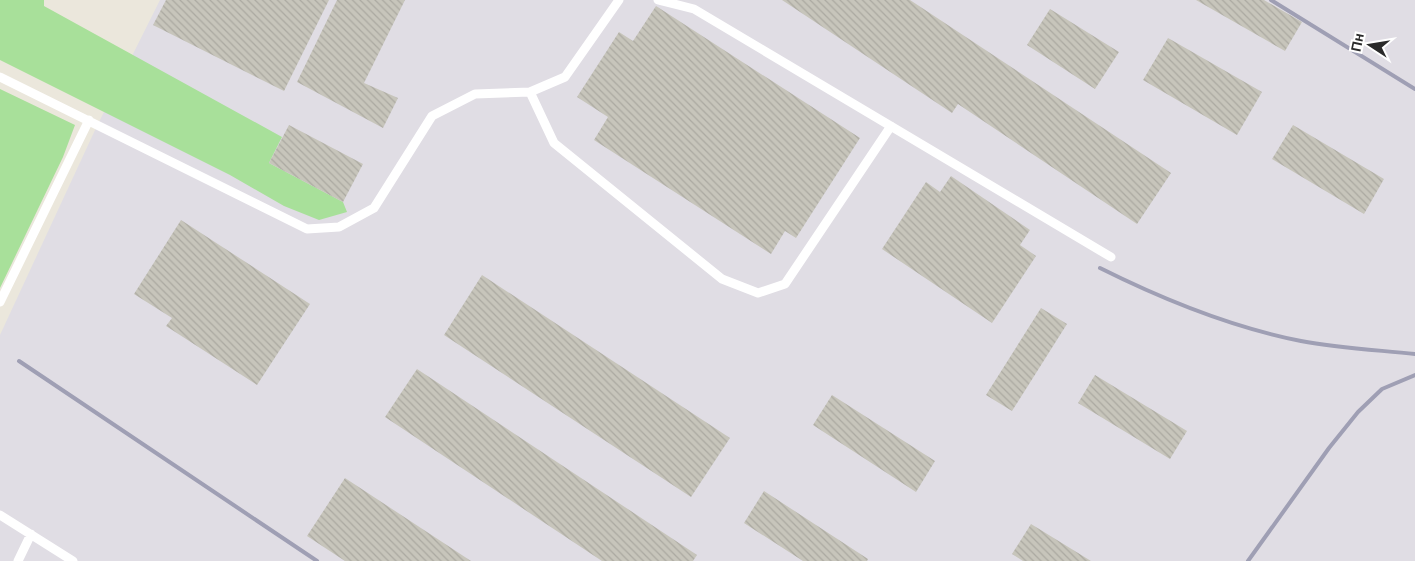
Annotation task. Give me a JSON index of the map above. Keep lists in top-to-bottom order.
{
  "north": "left"
}
